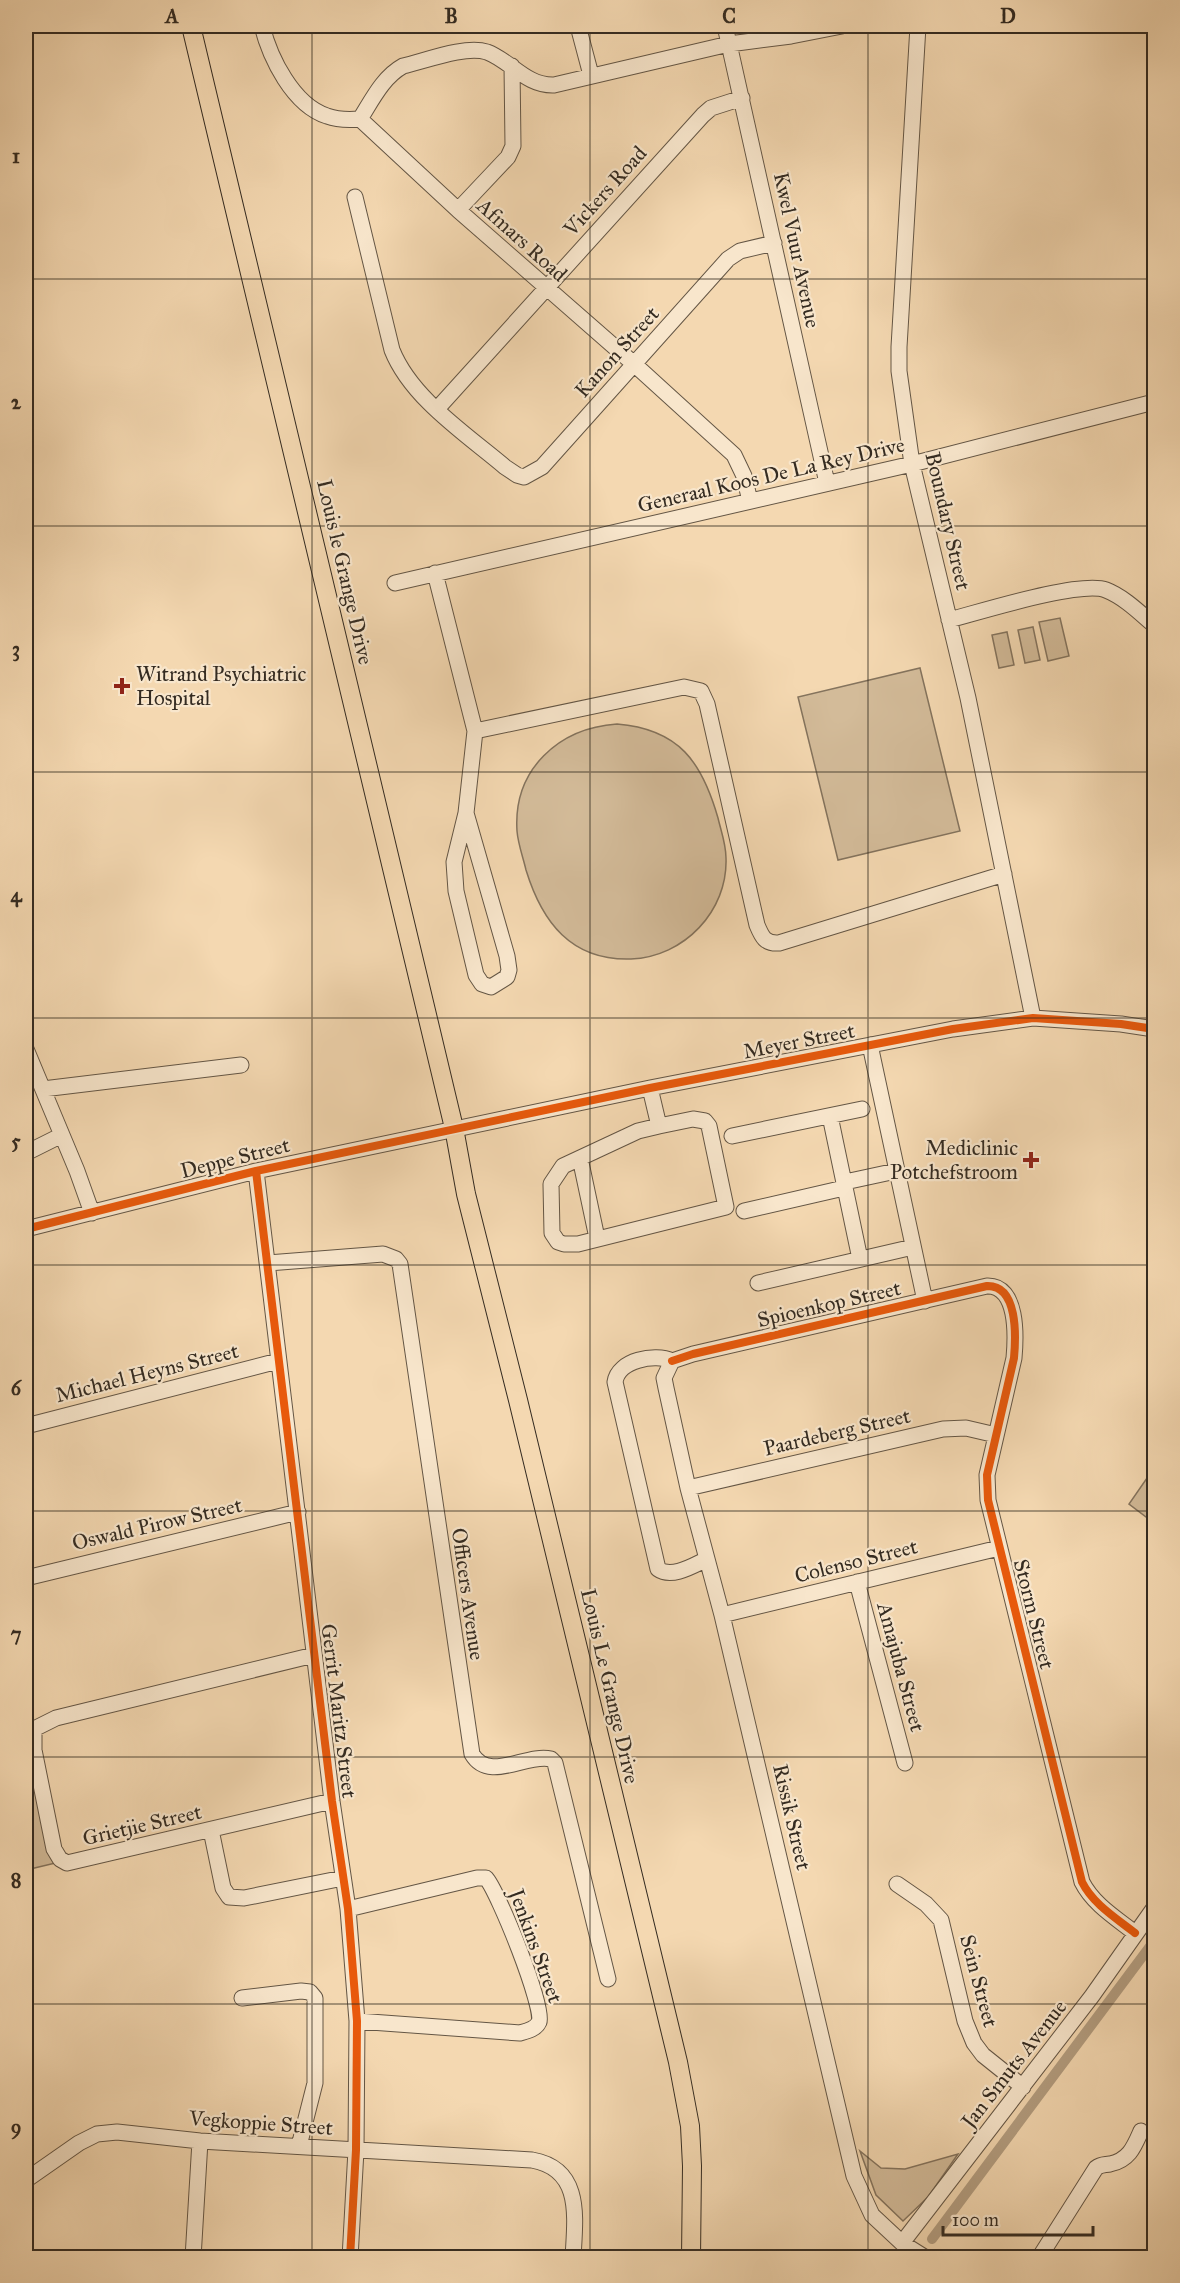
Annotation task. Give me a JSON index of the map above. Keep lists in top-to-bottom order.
{
  "streets": {
    "main road": ["Louis le Grange Drive", "Louis Le Grange Drive"],
    "street": [
      "Vickers Road",
      "Afmars Road",
      "Kwel Vuur Avenue",
      "Kanon Street",
      "Generaal Koos De La Rey Drive",
      "Boundary Street",
      "Meyer Street",
      "Deppe Street",
      "Spioenkop Street",
      "Michael Heyns Street",
      "Paardeberg Street",
      "Oswald Pirow Street",
      "Colenso Street",
      "Officers Avenue",
      "Storm Street",
      "Amajuba Street",
      "Gerrit Maritz Street",
      "Rissik Street",
      "Grietjie Street",
      "Jenkins Street",
      "Sein Street",
      "Jan Smuts Avenue",
      "Vegkoppie Street"
    ]
  },
  "crossings": [
    ["Vickers Road", "Afmars Road"],
    ["Vickers Road", "Kwel Vuur Avenue"],
    ["Vickers Road", "Kanon Street"],
    ["Afmars Road", "Kanon Street"],
    ["Afmars Road", "Generaal Koos De La Rey Drive"],
    ["Kwel Vuur Avenue", "Kanon Street"],
    ["Kwel Vuur Avenue", "Generaal Koos De La Rey Drive"],
    ["Generaal Koos De La Rey Drive", "Boundary Street"],
    ["Boundary Street", "Meyer Street"],
    ["Louis le Grange Drive", "Meyer Street"],
    ["Louis le Grange Drive", "Deppe Street"],
    ["Louis le Grange Drive", "Louis Le Grange Drive"],
    ["Meyer Street", "Deppe Street"],
    ["Meyer Street", "Louis Le Grange Drive"],
    ["Deppe Street", "Louis Le Grange Drive"],
    ["Deppe Street", "Gerrit Maritz Street"],
    ["Spioenkop Street", "Storm Street"],
    ["Spioenkop Street", "Rissik Street"],
    ["Michael Heyns Street", "Gerrit Maritz Street"],
    ["Paardeberg Street", "Storm Street"],
    ["Paardeberg Street", "Rissik Street"],
    ["Oswald Pirow Street", "Gerrit Maritz Street"],
    ["Colenso Street", "Storm Street"],
    ["Colenso Street", "Amajuba Street"],
    ["Colenso Street", "Rissik Street"],
    ["Officers Avenue", "Gerrit Maritz Street"],
    ["Storm Street", "Jan Smuts Avenue"],
    ["Gerrit Maritz Street", "Grietjie Street"],
    ["Gerrit Maritz Street", "Jenkins Street"],
    ["Gerrit Maritz Street", "Vegkoppie Street"],
    ["Rissik Street", "Jan Smuts Avenue"],
    ["Sein Street", "Jan Smuts Avenue"]
  ],
  "places": {
    "health": ["Witrand Psychiatric Hospital", "Mediclinic Potchefstroom"]
  },
  "scale_bar": "100 m",
  "grid": {
    "columns": [
      "A",
      "B",
      "C",
      "D"
    ],
    "rows": [
      "1",
      "2",
      "3",
      "4",
      "5",
      "6",
      "7",
      "8",
      "9"
    ]
  }
}
